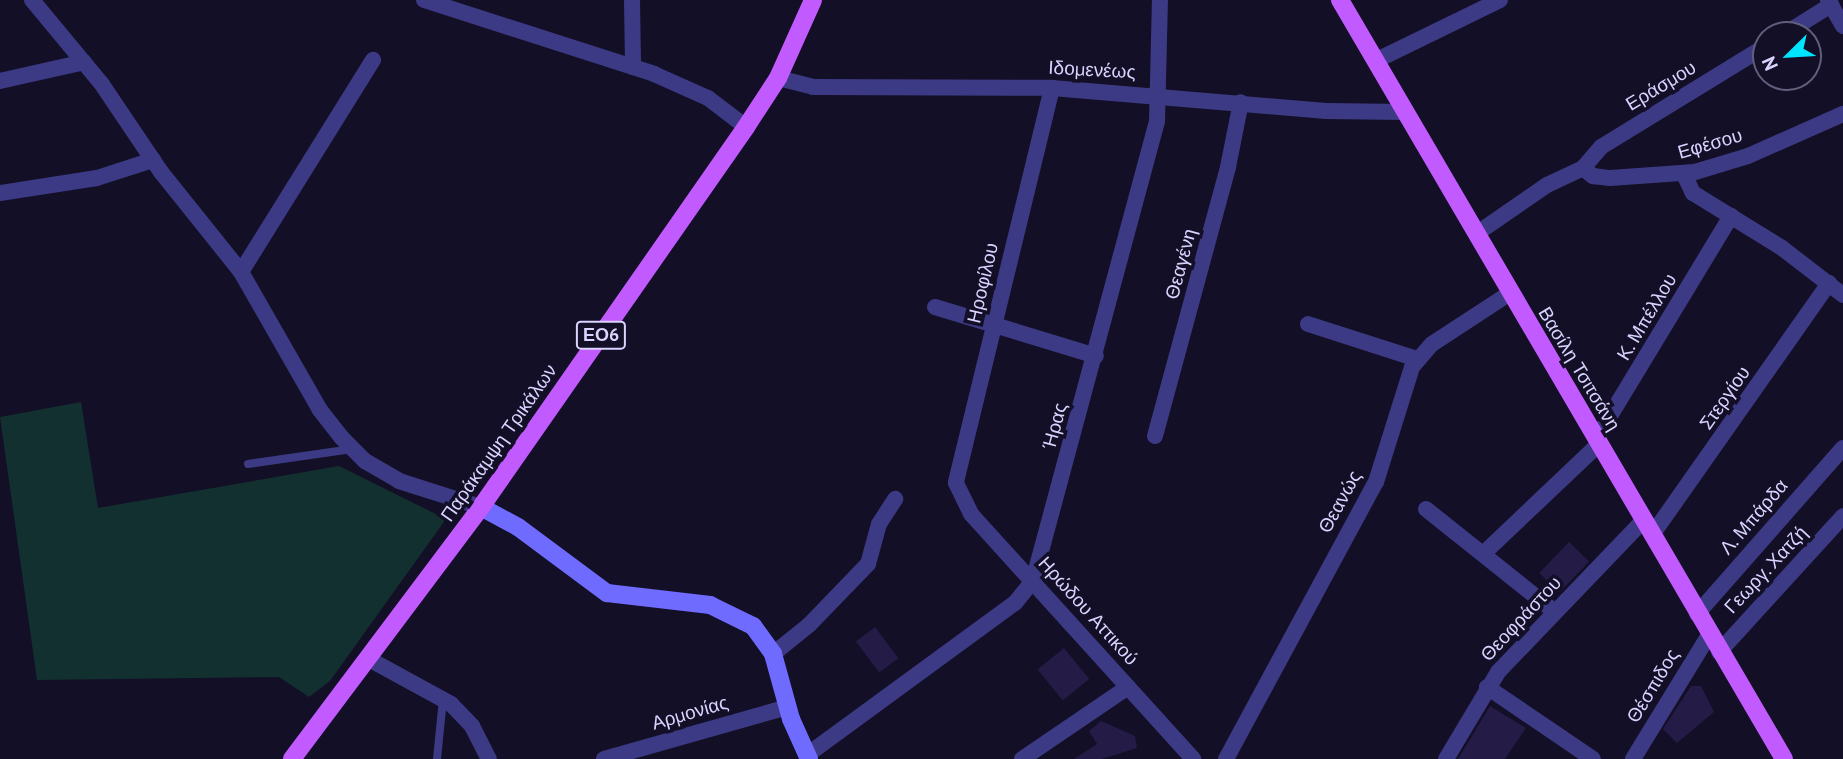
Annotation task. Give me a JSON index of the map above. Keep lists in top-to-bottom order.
{
  "streets": {
    "main road": ["ΕΟ6", "Βασίλη Τσιτσάνη", "Παράκαμψη Τρικάλων"],
    "street": [
      "Ιδομενέως",
      "Εράσμου",
      "Εφέσου",
      "Θεαγένη",
      "Ηροφίλου",
      "Κ. Μπέλλου",
      "Στεργίου",
      "Ήρας",
      "Θεανώς",
      "Λ. Μπάρδα",
      "Γεωργ. Χατζή",
      "Ηρώδου Αττικού",
      "Θεοφράστου",
      "Θέσπιδος",
      "Αρμονίας"
    ]
  },
  "crossings": [
    ["Ιδομενέως", "Θεαγένη"],
    ["Ιδομενέως", "Ηροφίλου"],
    ["Ιδομενέως", "Βασίλη Τσιτσάνη"],
    ["Ιδομενέως", "Ήρας"],
    ["Ιδομενέως", "Παράκαμψη Τρικάλων"],
    ["Εράσμου", "Εφέσου"],
    ["Ηροφίλου", "Ηρώδου Αττικού"],
    ["Κ. Μπέλλου", "Βασίλη Τσιτσάνη"],
    ["Βασίλη Τσιτσάνη", "Στεργίου"],
    ["Βασίλη Τσιτσάνη", "Λ. Μπάρδα"],
    ["Βασίλη Τσιτσάνη", "Γεωργ. Χατζή"],
    ["Βασίλη Τσιτσάνη", "Θεοφράστου"],
    ["Βασίλη Τσιτσάνη", "Θέσπιδος"],
    ["Στεργίου", "Θεοφράστου"],
    ["Ήρας", "Ηρώδου Αττικού"]
  ],
  "north": "bottom left"
}
